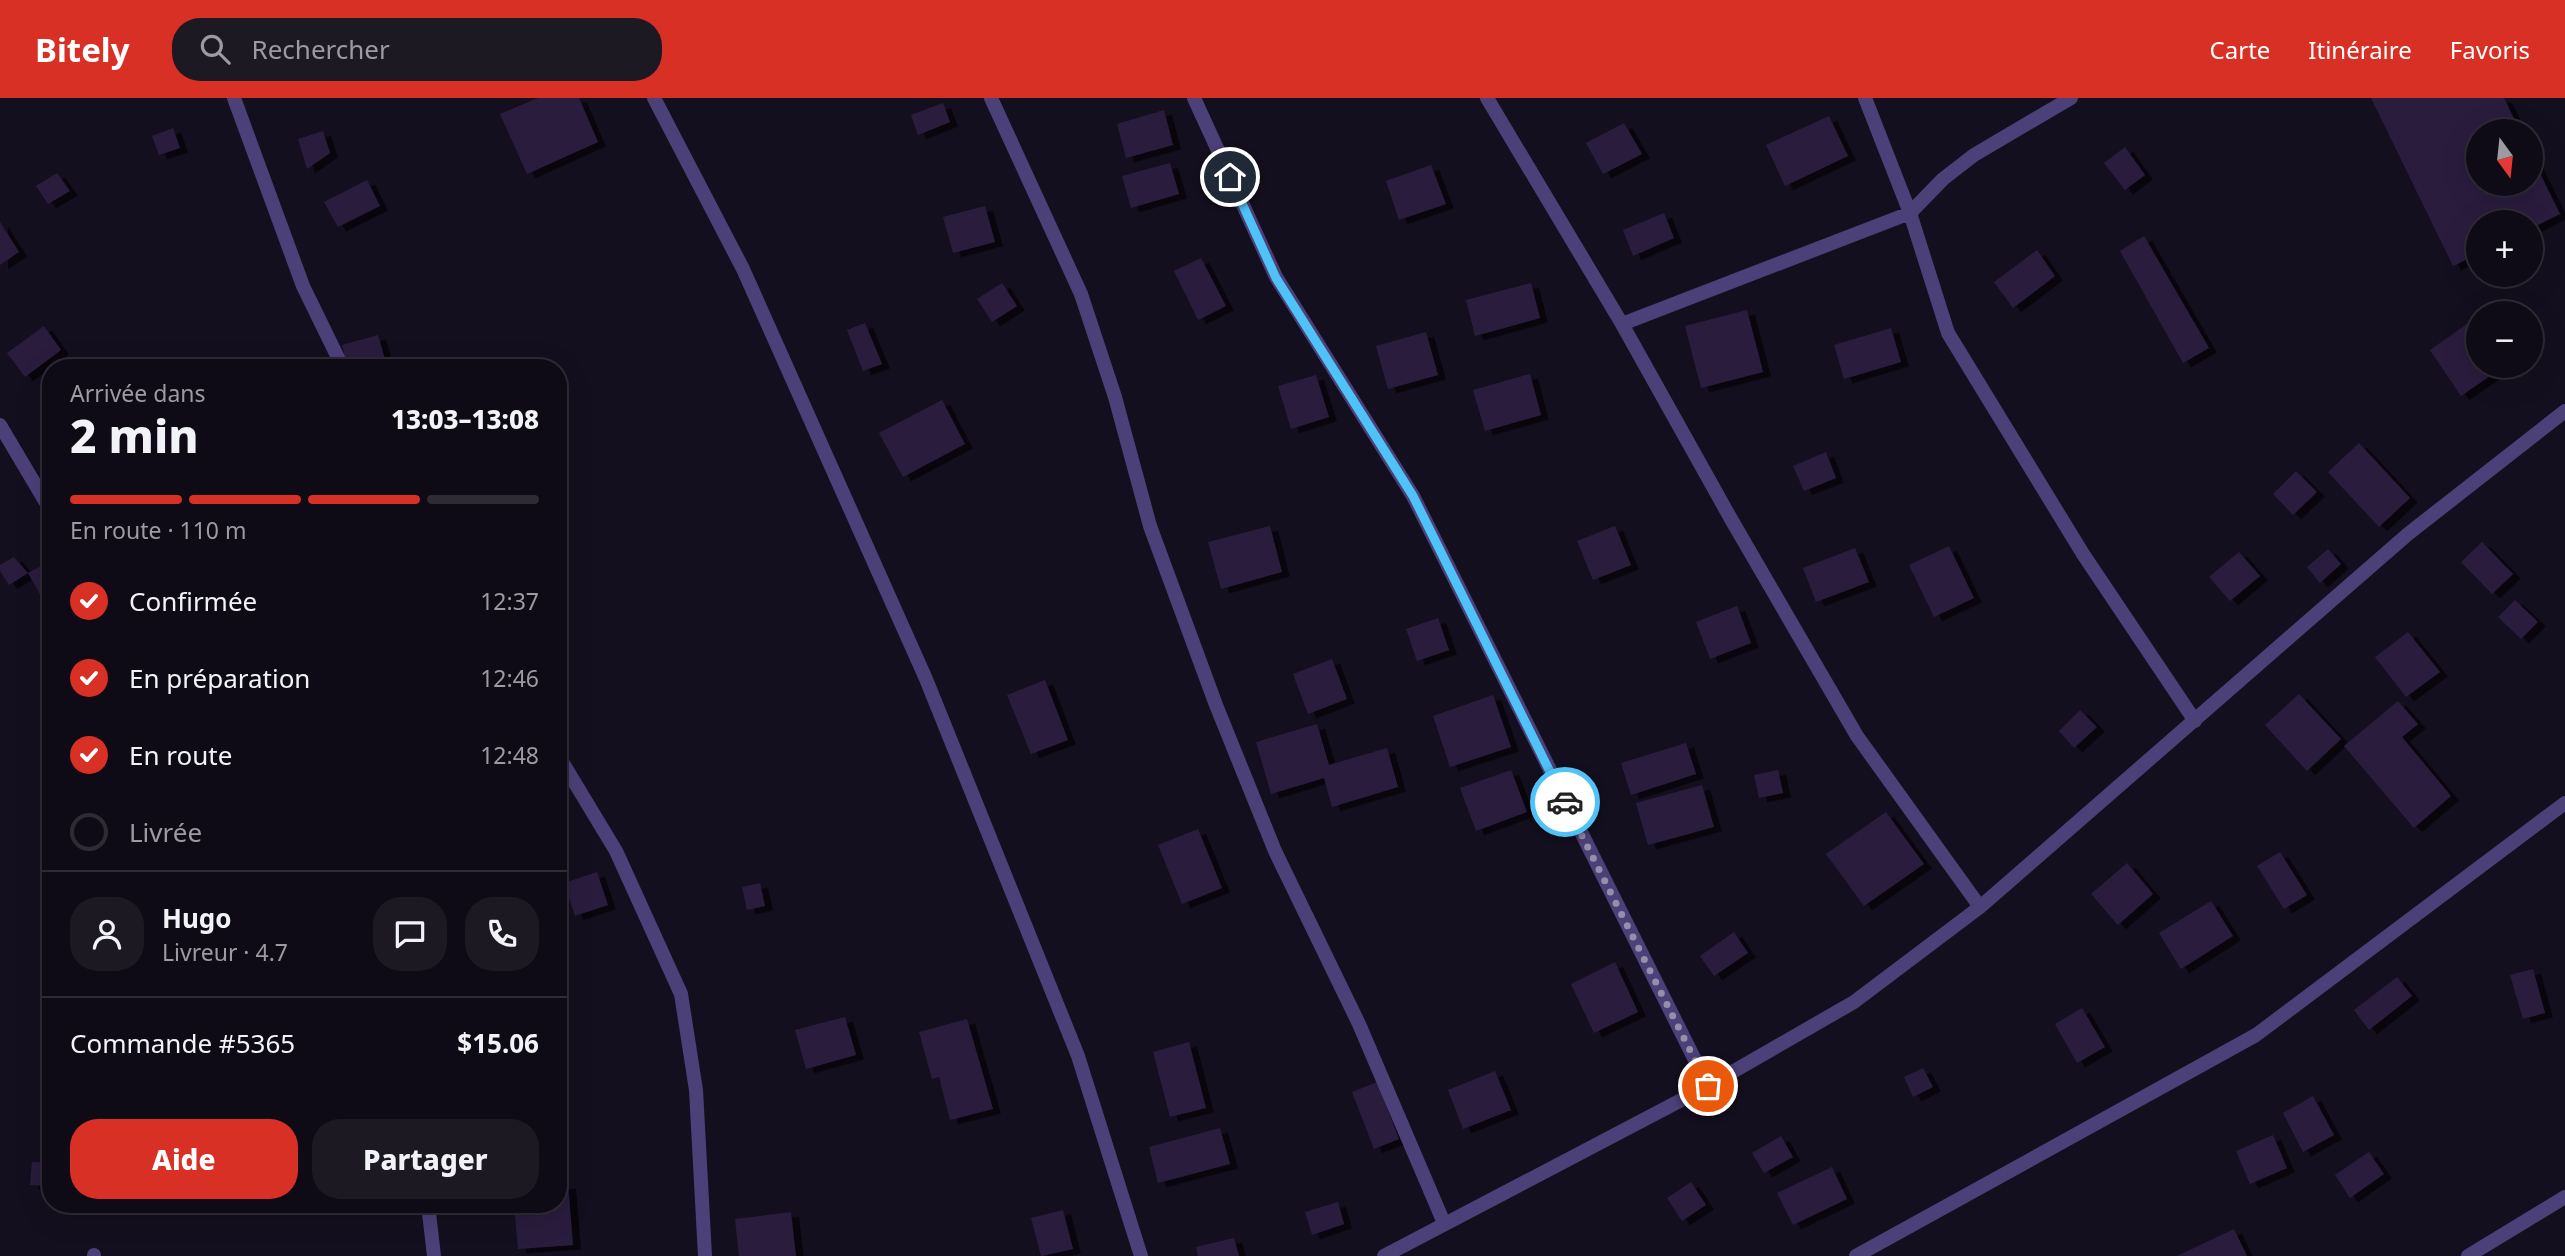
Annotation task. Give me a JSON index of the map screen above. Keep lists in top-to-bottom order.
{
  "north": "bottom",
  "page": {
    "header": "Bitely",
    "search": "Rechercher",
    "nav": ["Carte", "Itinéraire", "Favoris"],
    "map_buttons": ["+", "−"],
    "heading": ["2 min", "Arrivée dans", "13:03–13:08"],
    "panel": [
      "Hugo",
      "Livreur · 4.7",
      "Commande #5365",
      "$15.06"
    ],
    "bar": "En route · 110 m",
    "list": [
      ["Confirmée", "12:37"],
      ["En préparation", "12:46"],
      ["En route", "12:48"],
      "Livrée"
    ],
    "buttons": ["Aide", "Partager"]
  }
}
